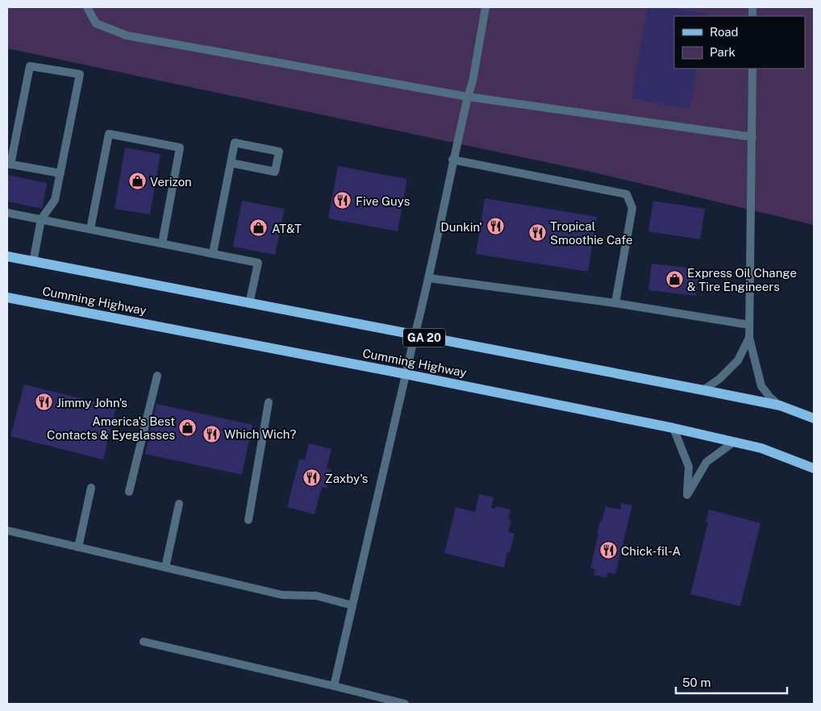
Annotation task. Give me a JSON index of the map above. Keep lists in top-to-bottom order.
{
  "streets": {
    "main road": ["Cumming Highway", "GA 20"]
  },
  "places": {
    "shop": [
      "Verizon",
      "AT&T",
      "Express Oil Change & Tire Engineers",
      "America's Best Contacts & Eyeglasses"
    ],
    "restaurant": [
      "Five Guys",
      "Dunkin'",
      "Tropical Smoothie Cafe",
      "Jimmy John's",
      "Which Wich?",
      "Zaxby's",
      "Chick-fil-A"
    ]
  },
  "legend": ["Road", "Park"],
  "scale_bar": "50 m"
}
